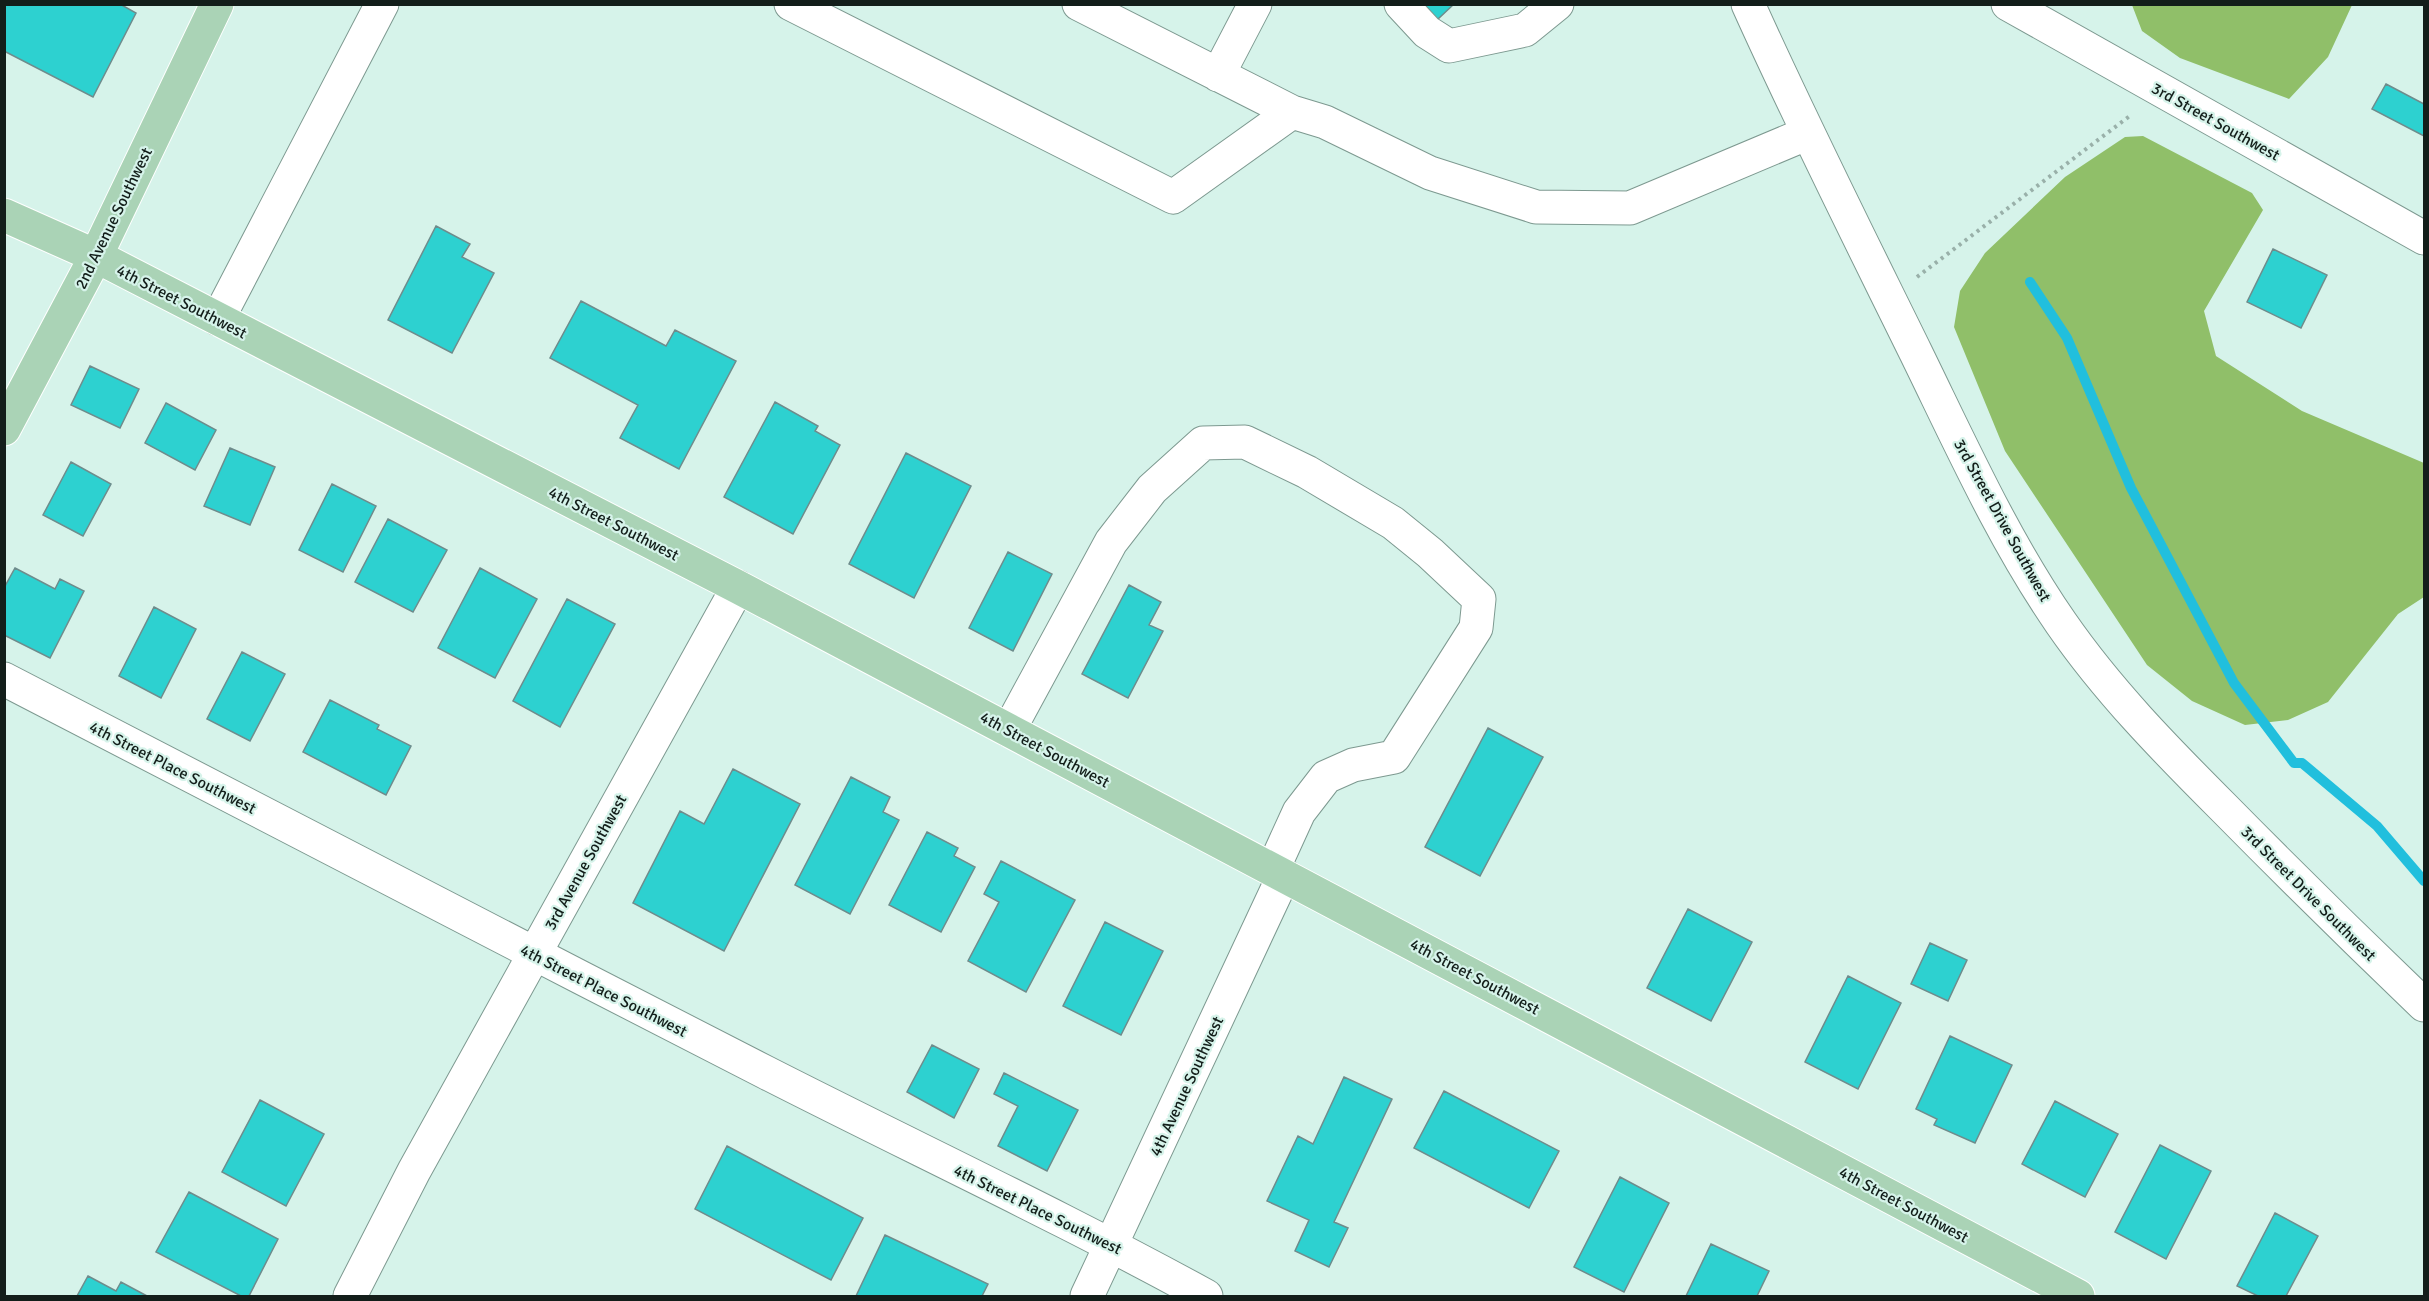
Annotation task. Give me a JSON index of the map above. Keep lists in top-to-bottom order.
{
  "streets": {
    "main road": ["2nd Avenue Southwest", "4th Street Southwest"],
    "street": [
      "3rd Street Southwest",
      "3rd Street Drive Southwest",
      "4th Street Place Southwest",
      "3rd Avenue Southwest",
      "4th Avenue Southwest"
    ]
  },
  "crossings": [
    ["2nd Avenue Southwest", "4th Street Southwest"],
    ["4th Street Southwest", "3rd Avenue Southwest"],
    ["4th Street Southwest", "4th Avenue Southwest"],
    ["4th Street Place Southwest", "3rd Avenue Southwest"],
    ["4th Street Place Southwest", "4th Avenue Southwest"]
  ]
}
